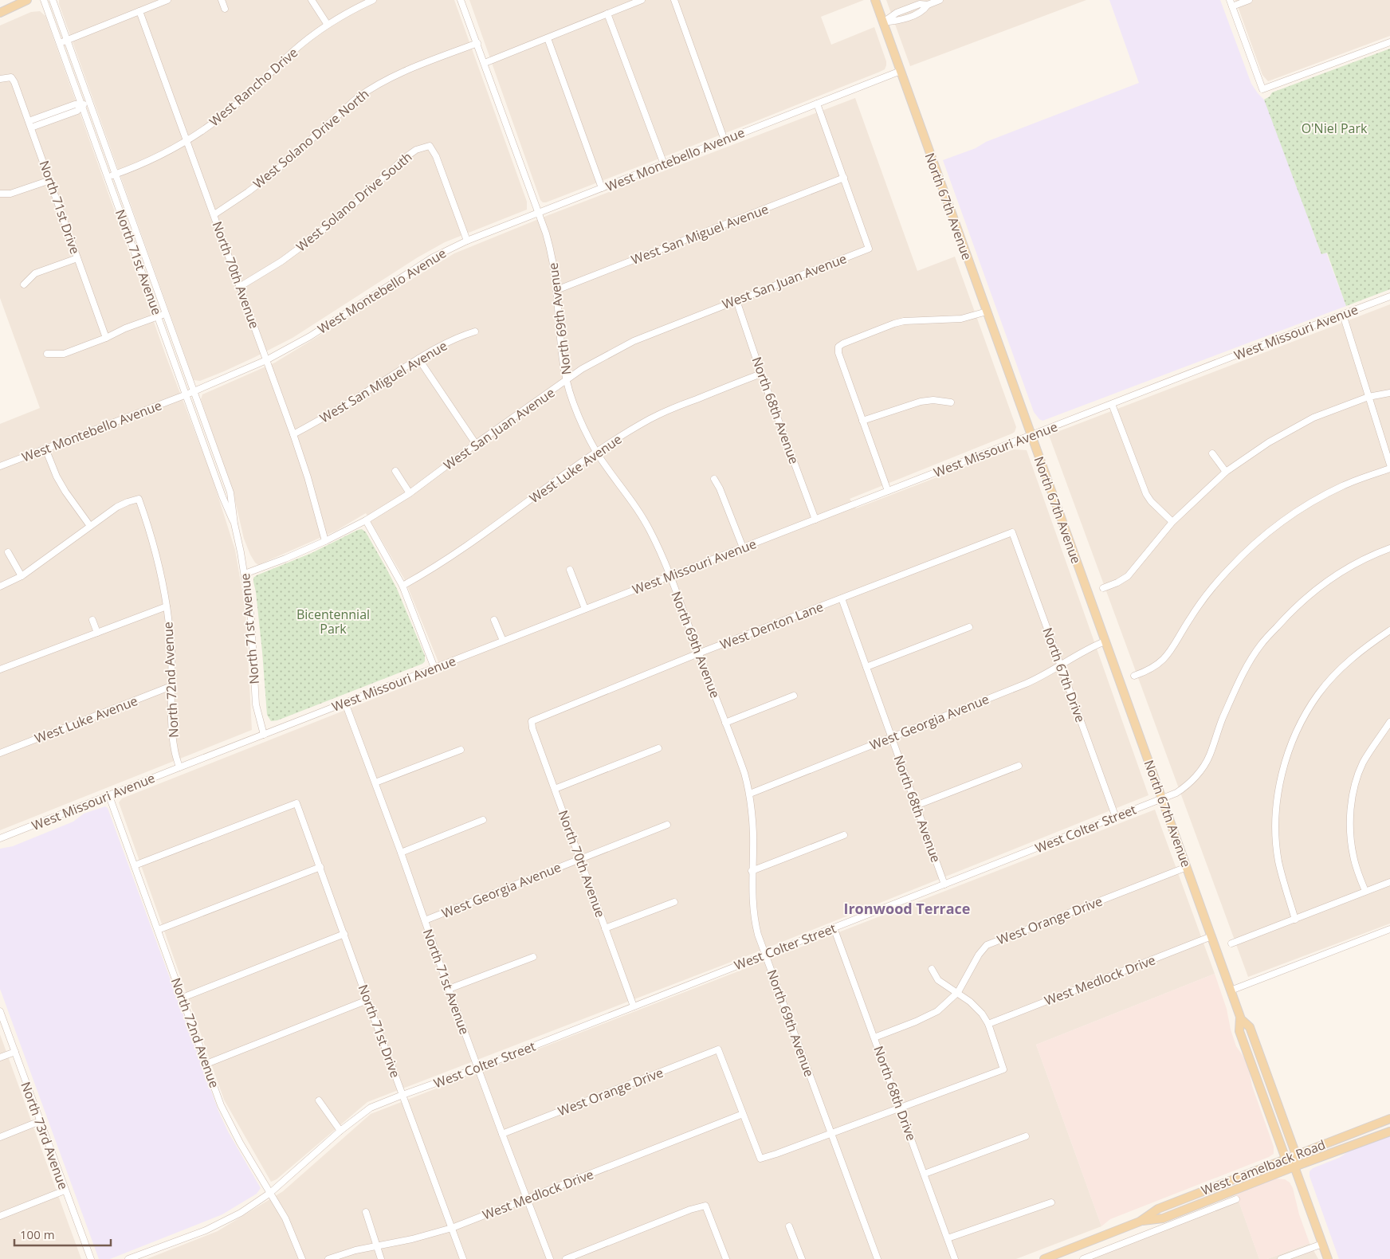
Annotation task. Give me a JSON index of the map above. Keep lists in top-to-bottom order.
{
  "streets": {
    "main road": ["North 67th Avenue", "West Camelback Road"],
    "street": [
      "West Rancho Drive",
      "West Solano Drive North",
      "West Montebello Avenue",
      "West Solano Drive South",
      "North 71st Drive",
      "West San Miguel Avenue",
      "North 71st Avenue",
      "North 70th Avenue",
      "West San Juan Avenue",
      "North 69th Avenue",
      "West Missouri Avenue",
      "North 68th Avenue",
      "West Luke Avenue",
      "West Denton Lane",
      "North 67th Drive",
      "North 72nd Avenue",
      "West Georgia Avenue",
      "West Colter Street",
      "West Orange Drive",
      "West Medlock Drive",
      "North 68th Drive",
      "North 73rd Avenue"
    ]
  },
  "crossings": [
    ["West Rancho Drive", "North 71st Avenue"],
    ["West Rancho Drive", "North 70th Avenue"],
    ["West Solano Drive North", "North 70th Avenue"],
    ["West Solano Drive North", "North 69th Avenue"],
    ["West Montebello Avenue", "West Solano Drive South"],
    ["West Montebello Avenue", "North 67th Avenue"],
    ["West Montebello Avenue", "North 71st Avenue"],
    ["West Montebello Avenue", "North 70th Avenue"],
    ["West Montebello Avenue", "North 69th Avenue"],
    ["West Solano Drive South", "North 70th Avenue"],
    ["North 67th Avenue", "West Missouri Avenue"],
    ["North 67th Avenue", "West Georgia Avenue"],
    ["North 67th Avenue", "West Colter Street"],
    ["North 67th Avenue", "West Orange Drive"],
    ["North 67th Avenue", "West Medlock Drive"],
    ["North 67th Avenue", "West Camelback Road"],
    ["North 71st Drive", "North 72nd Avenue"],
    ["North 71st Drive", "West Colter Street"],
    ["North 71st Drive", "West Medlock Drive"],
    ["West San Miguel Avenue", "North 70th Avenue"],
    ["West San Miguel Avenue", "West San Juan Avenue"],
    ["West San Miguel Avenue", "North 69th Avenue"],
    ["North 71st Avenue", "West San Juan Avenue"],
    ["North 71st Avenue", "West Missouri Avenue"],
    ["North 71st Avenue", "West Georgia Avenue"],
    ["North 71st Avenue", "West Colter Street"],
    ["North 71st Avenue", "West Orange Drive"],
    ["North 71st Avenue", "West Medlock Drive"],
    ["North 70th Avenue", "West San Juan Avenue"],
    ["North 70th Avenue", "West Denton Lane"],
    ["North 70th Avenue", "West Georgia Avenue"],
    ["North 70th Avenue", "West Colter Street"],
    ["West San Juan Avenue", "North 69th Avenue"],
    ["West San Juan Avenue", "North 68th Avenue"],
    ["North 69th Avenue", "West Missouri Avenue"],
    ["North 69th Avenue", "West Luke Avenue"],
    ["North 69th Avenue", "West Denton Lane"],
    ["North 69th Avenue", "West Georgia Avenue"],
    ["North 69th Avenue", "West Colter Street"],
    ["West Missouri Avenue", "North 68th Avenue"],
    ["West Missouri Avenue", "North 72nd Avenue"],
    ["North 68th Avenue", "West Luke Avenue"],
    ["North 68th Avenue", "West Denton Lane"],
    ["North 68th Avenue", "West Georgia Avenue"],
    ["North 68th Avenue", "West Colter Street"],
    ["West Luke Avenue", "North 72nd Avenue"],
    ["West Denton Lane", "North 67th Drive"],
    ["North 67th Drive", "West Georgia Avenue"],
    ["North 67th Drive", "West Colter Street"],
    ["North 72nd Avenue", "West Colter Street"],
    ["West Colter Street", "North 68th Drive"],
    ["West Orange Drive", "West Medlock Drive"],
    ["West Orange Drive", "North 68th Drive"]
  ],
  "districts": ["Ironwood Terrace"],
  "parks": ["O'Niel Park", "Bicentennial Park"],
  "scale_bar": "100 m"
}
